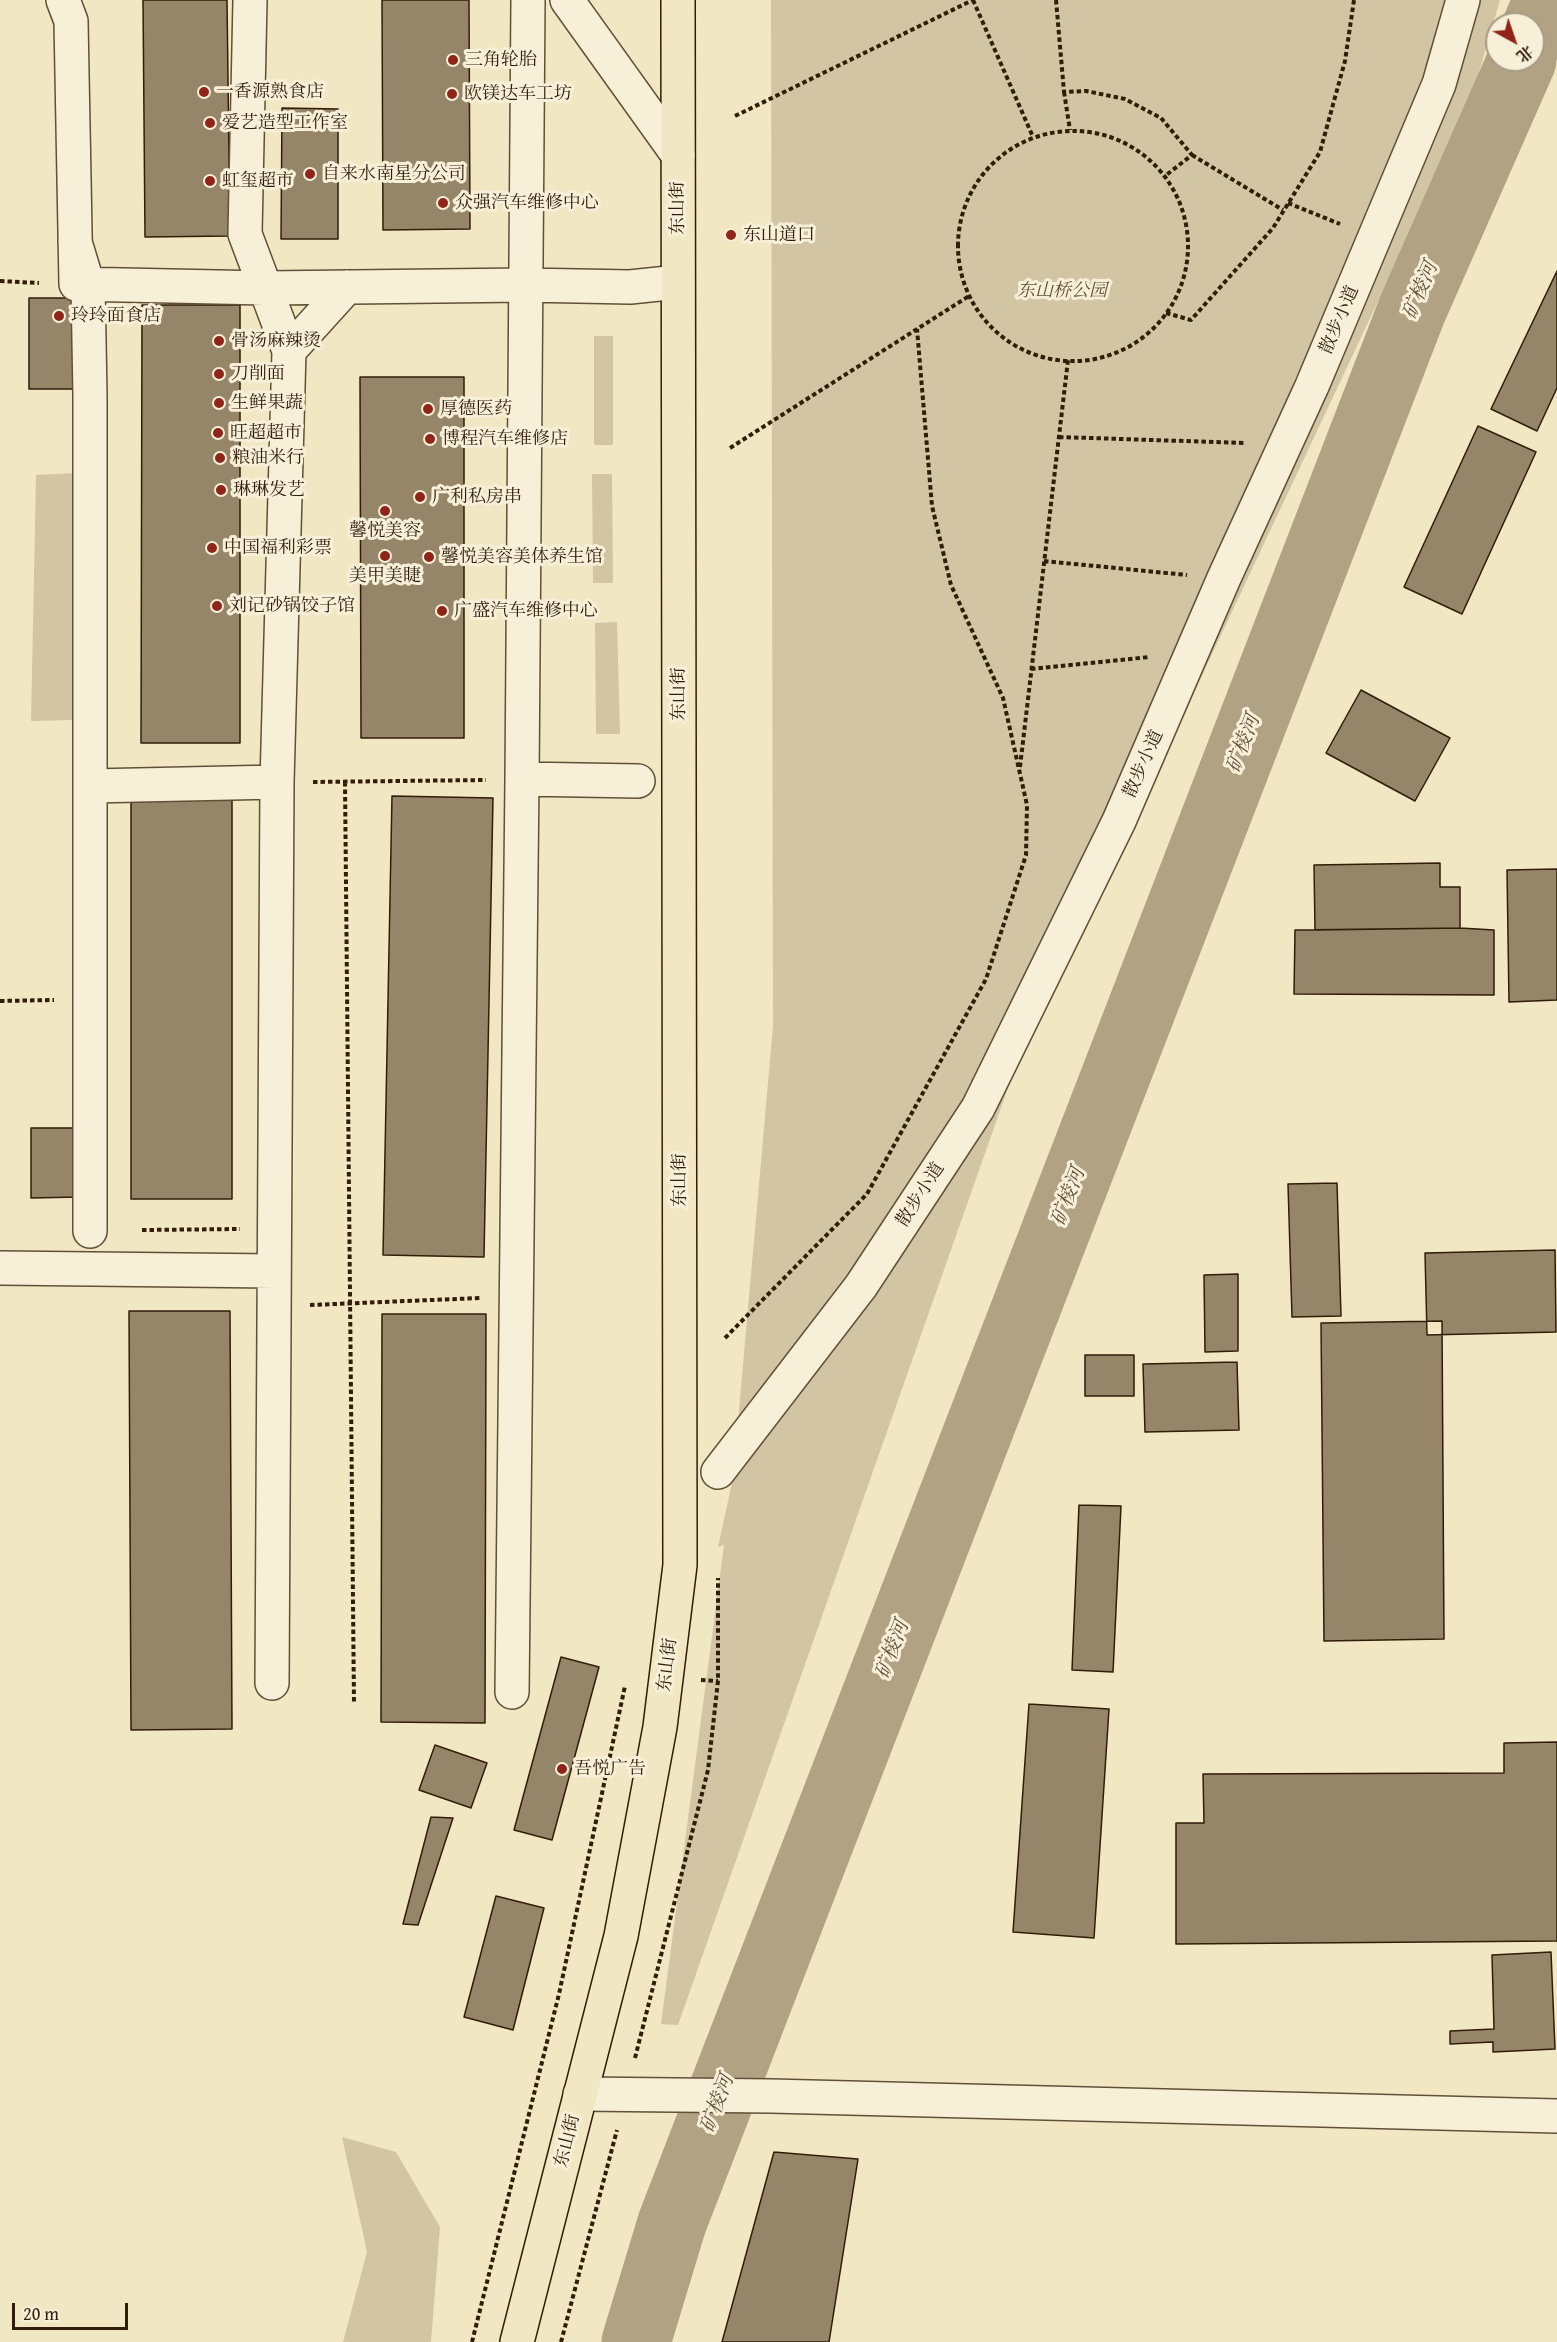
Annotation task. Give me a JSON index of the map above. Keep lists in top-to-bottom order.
{
  "streets": {
    "main road": ["东山街"],
    "street": ["散步小道"]
  },
  "water": ["矿棱河"],
  "parks": ["东山桥公园"],
  "places": [
    "三角轮胎",
    "一香源熟食店",
    "欧镁达车工坊",
    "爱艺造型工作室",
    "自来水南星分公司",
    "虹玺超市",
    "众强汽车维修中心",
    "东山道口",
    "玲玲面食店",
    "骨汤麻辣烫",
    "刀削面",
    "生鲜果蔬",
    "厚德医药",
    "旺超超市",
    "博程汽车维修店",
    "粮油米行",
    "琳琳发艺",
    "广利私房串",
    "馨悦美容",
    "中国福利彩票",
    "美甲美睫",
    "馨悦美容美体养生馆",
    "刘记砂锅饺子馆",
    "广盛汽车维修中心",
    "吾悦广告"
  ],
  "scale_bar": "20 m",
  "north": "bottom right"
}
